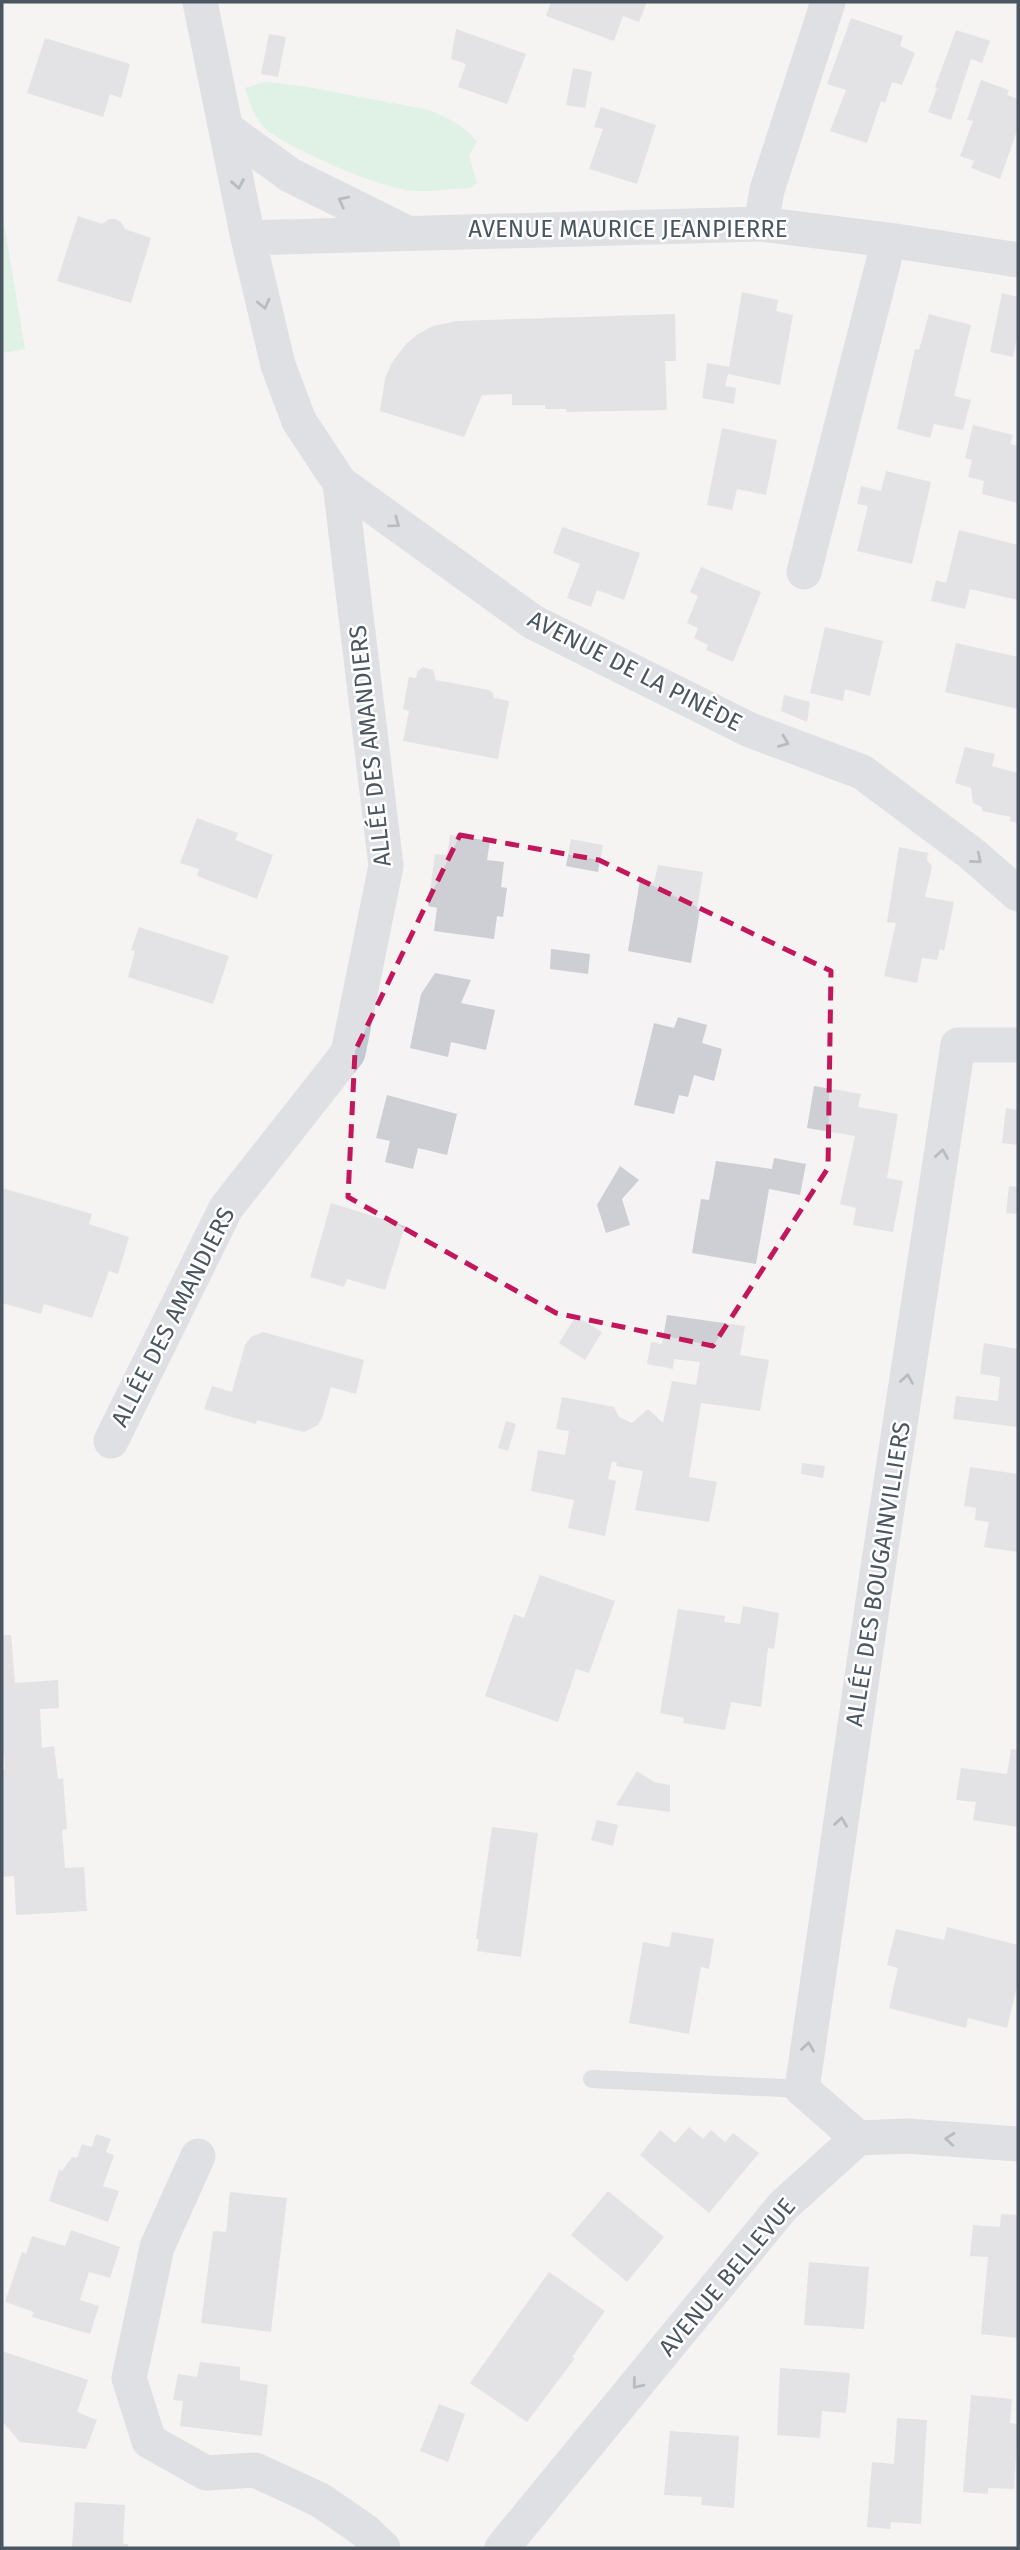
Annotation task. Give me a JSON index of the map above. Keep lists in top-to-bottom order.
{
  "streets": {
    "street": [
      "AVENUE MAURICE JEANPIERRE",
      "AVENUE DE LA PINÈDE",
      "ALLÉE DES AMANDIERS",
      "ALLÉE DES BOUGAINVILLIERS",
      "AVENUE BELLEVUE"
    ]
  },
  "crossings": [
    ["AVENUE MAURICE JEANPIERRE", "AVENUE DE LA PINÈDE"],
    ["AVENUE DE LA PINÈDE", "ALLÉE DES AMANDIERS"]
  ],
  "one_way": ["AVENUE DE LA PINÈDE", "ALLÉE DES BOUGAINVILLIERS", "AVENUE BELLEVUE"]
}
